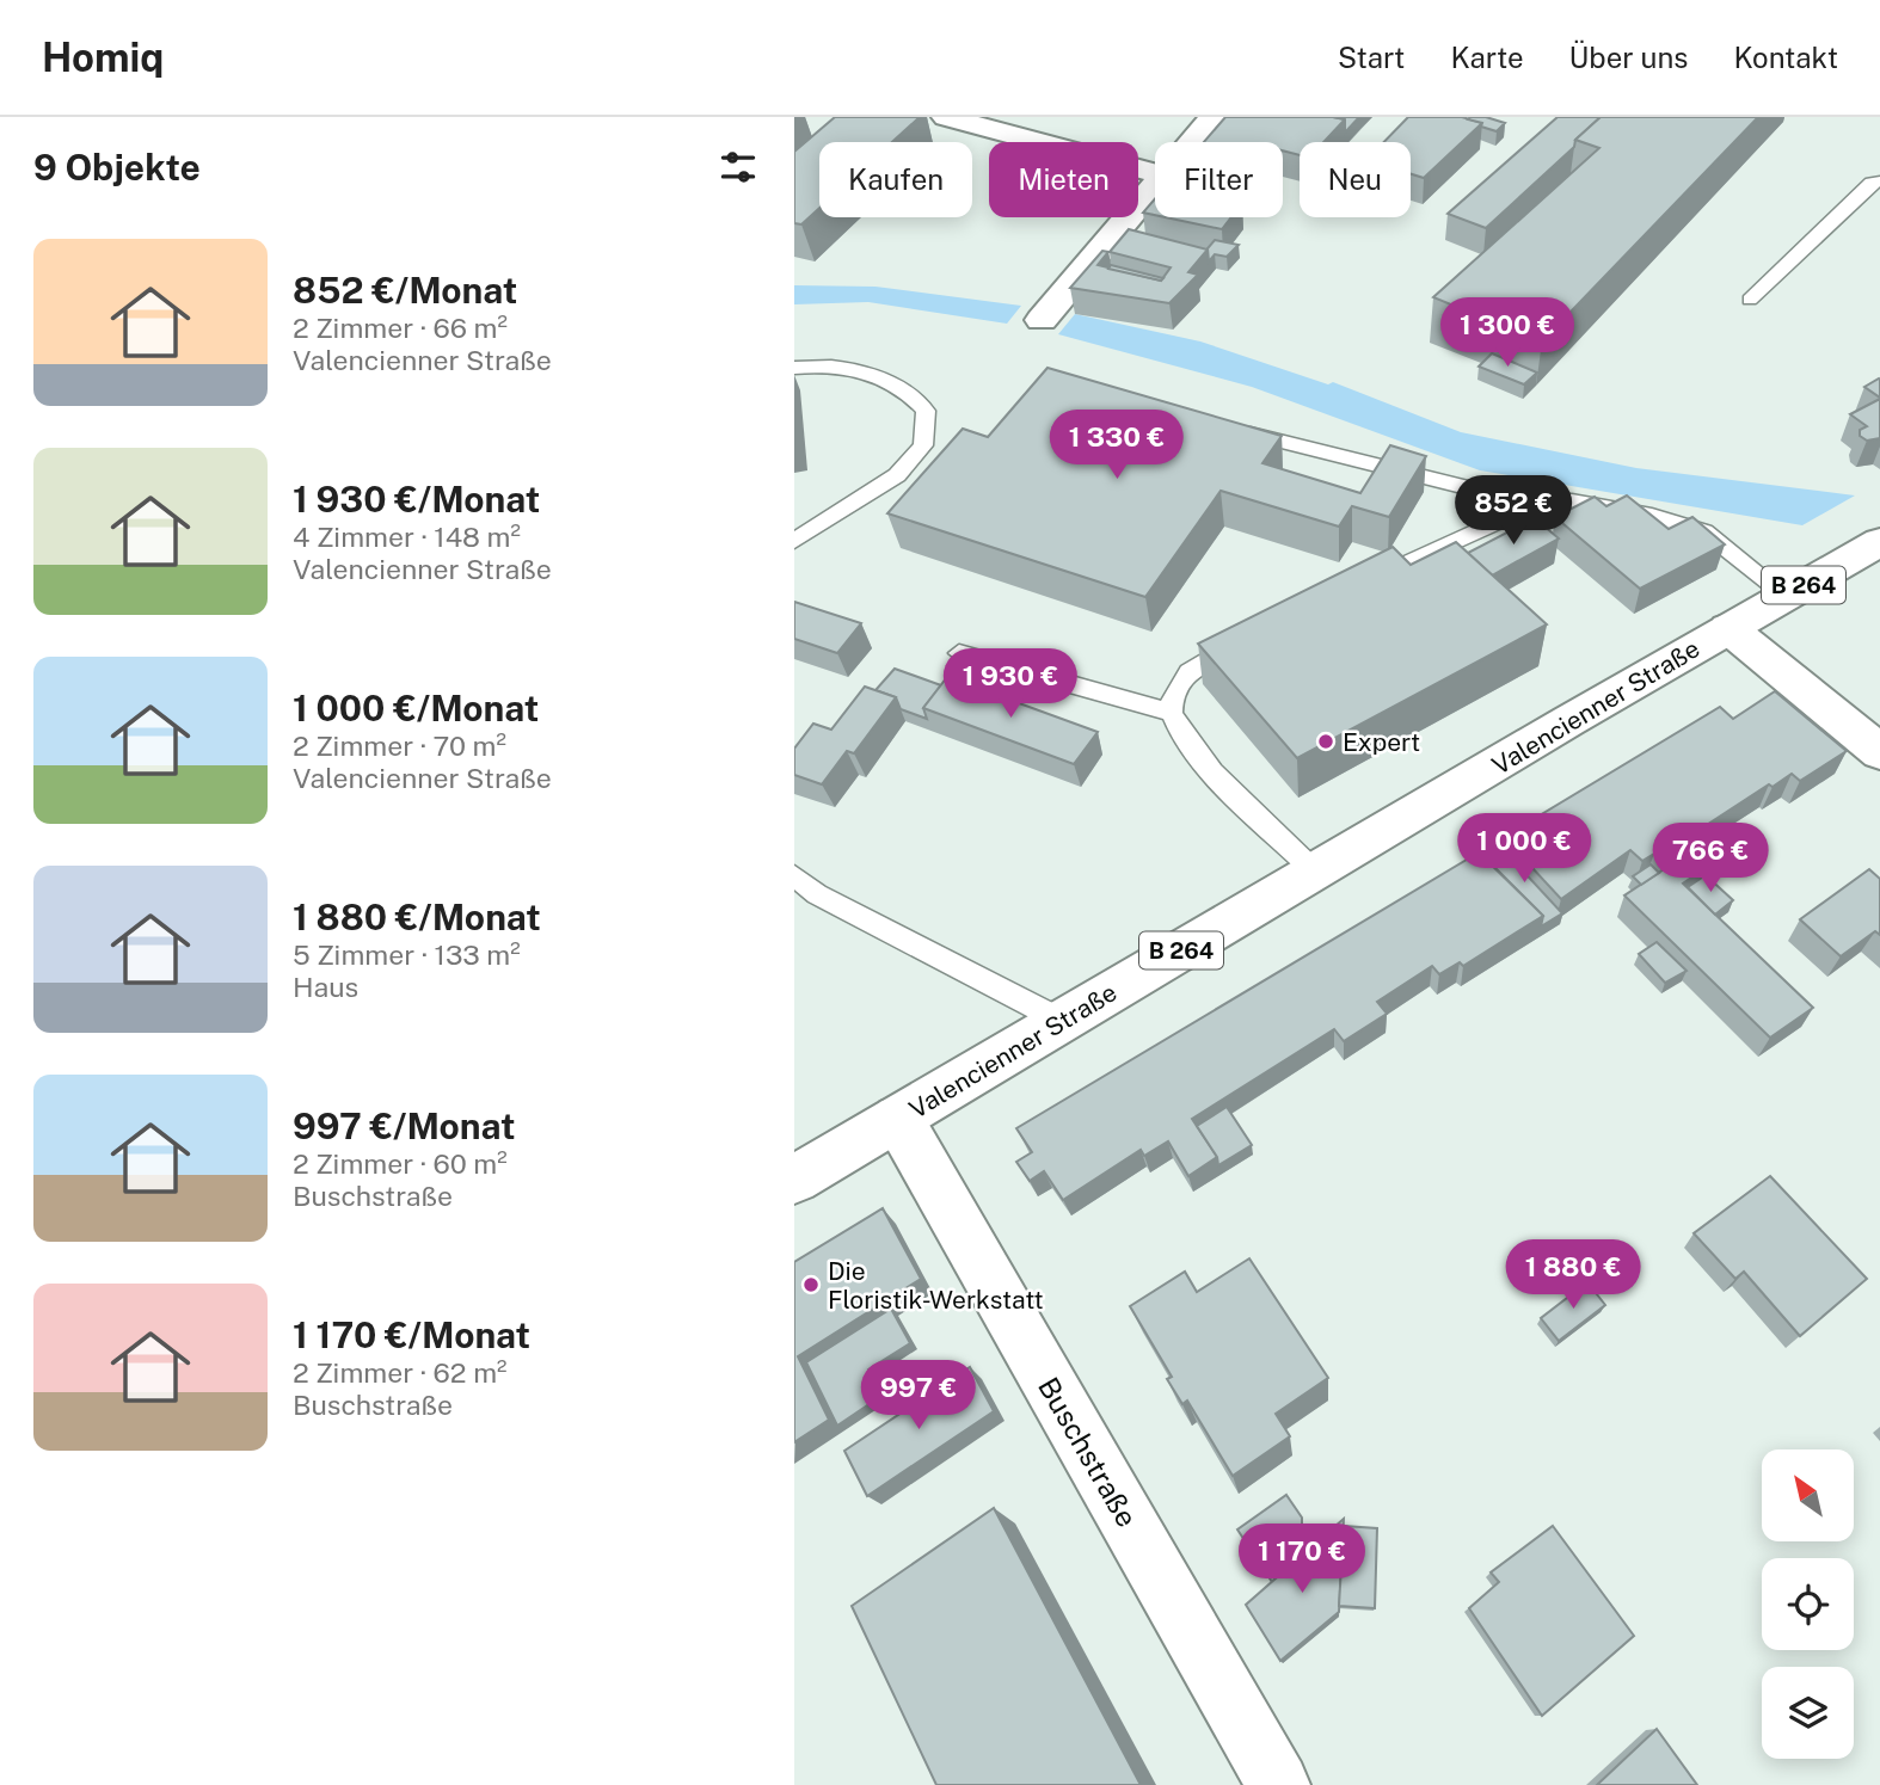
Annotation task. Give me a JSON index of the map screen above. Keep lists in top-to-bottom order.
{
  "streets": {
    "street": ["B 264", "Valencienner Straße", "Buschstraße"]
  },
  "crossings": [
    ["Valencienner Straße", "Buschstraße"]
  ],
  "places": ["Expert", "Die Floristik-Werkstatt"],
  "north": "top left",
  "page": {
    "header": "Homiq",
    "nav": [
      "Start",
      "Karte",
      "Über uns",
      "Kontakt"
    ],
    "heading": "9 Objekte",
    "chip": [
      "Kaufen",
      "Mieten",
      "Filter",
      "Neu"
    ],
    "list": [
      {
        "name": "852 €/Monat",
        "note": "2 Zimmer · 66 m² · Valencienner Straße"
      },
      {
        "name": "1 930 €/Monat",
        "note": "4 Zimmer · 148 m² · Valencienner Straße"
      },
      {
        "name": "1 000 €/Monat",
        "note": "2 Zimmer · 70 m² · Valencienner Straße"
      },
      {
        "name": "1 880 €/Monat",
        "note": "5 Zimmer · 133 m² · Haus"
      },
      {
        "name": "997 €/Monat",
        "note": "2 Zimmer · 60 m² · Buschstraße"
      },
      {
        "name": "1 170 €/Monat",
        "note": "2 Zimmer · 62 m² · Buschstraße"
      }
    ],
    "price": [
      "1 300 €",
      "1 330 €",
      "852 €",
      "1 930 €",
      "1 000 €",
      "766 €",
      "1 880 €",
      "997 €",
      "1 170 €"
    ]
  }
}
